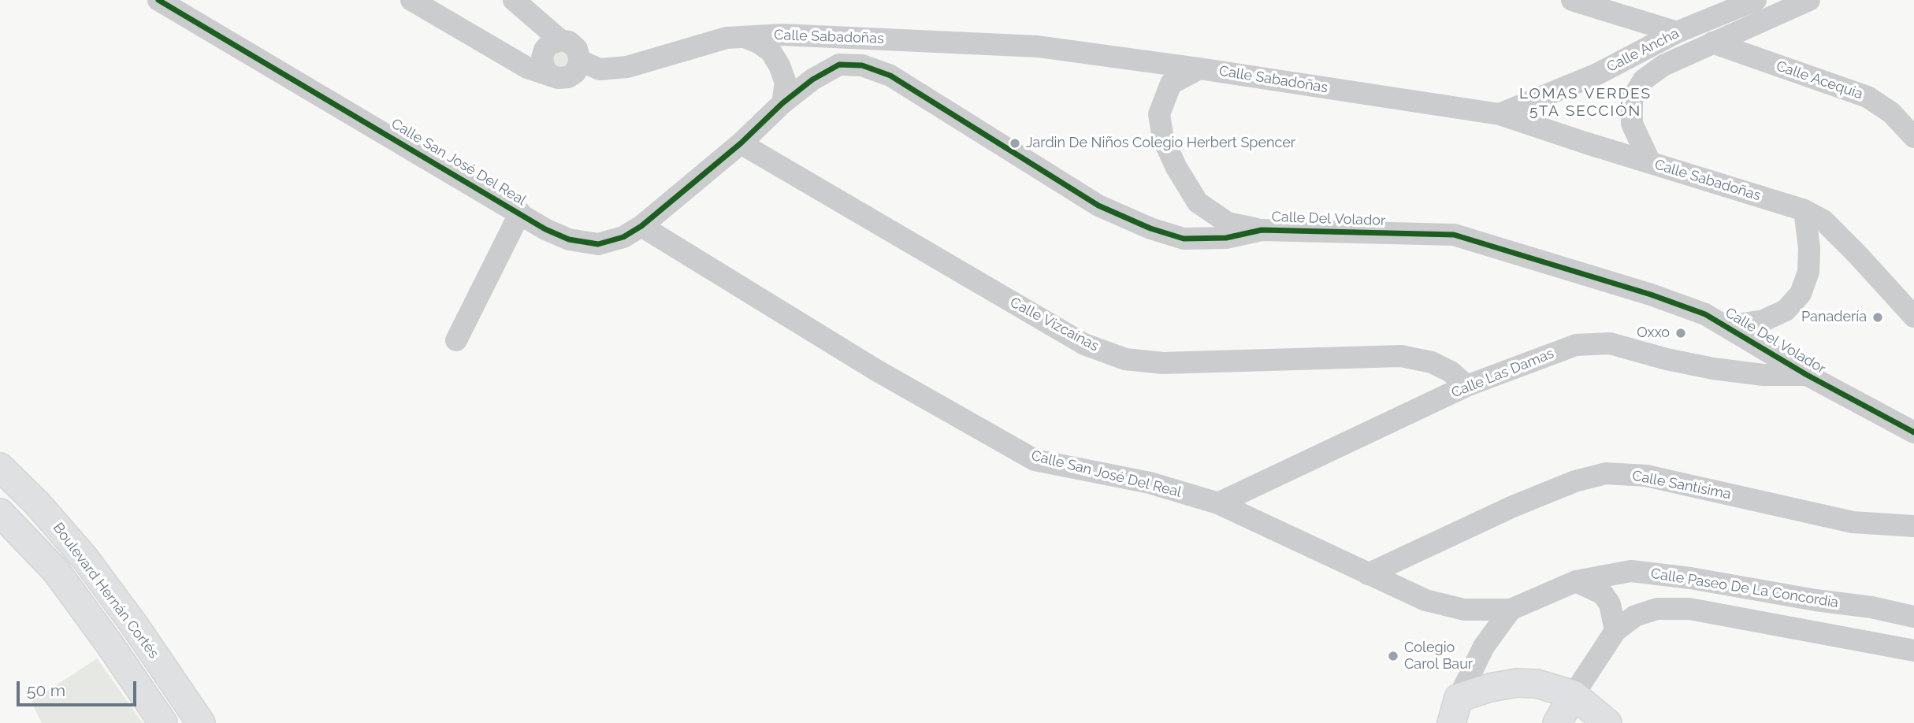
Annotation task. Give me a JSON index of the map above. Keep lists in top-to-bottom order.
{
  "streets": {
    "main road": ["Boulevard Hernán Cortés"],
    "street": [
      "Calle Sabadoñas",
      "Calle Ancha",
      "Calle Acequia",
      "Calle San José Del Real",
      "Calle Del Volador",
      "Calle Vizcaínas",
      "Calle Las Damas",
      "Calle Santísima",
      "Calle Paseo De La Concordia"
    ]
  },
  "crossings": [
    ["Calle Sabadoñas", "Calle Ancha"],
    ["Calle Ancha", "Calle Acequia"],
    ["Calle San José Del Real", "Calle Del Volador"],
    ["Calle San José Del Real", "Calle Vizcaínas"],
    ["Calle San José Del Real", "Calle Las Damas"],
    ["Calle San José Del Real", "Calle Santísima"],
    ["Calle San José Del Real", "Calle Paseo De La Concordia"],
    ["Calle Del Volador", "Calle Vizcaínas"],
    ["Calle Del Volador", "Calle Las Damas"],
    ["Calle Vizcaínas", "Calle Las Damas"]
  ],
  "districts": ["LOMAS VERDES 5TA SECCIÓN"],
  "places": [
    "Jardin De Niños Colegio Herbert Spencer",
    "Panadería",
    "Oxxo",
    "Colegio Carol Baur"
  ],
  "scale_bar": "50 m"
}
